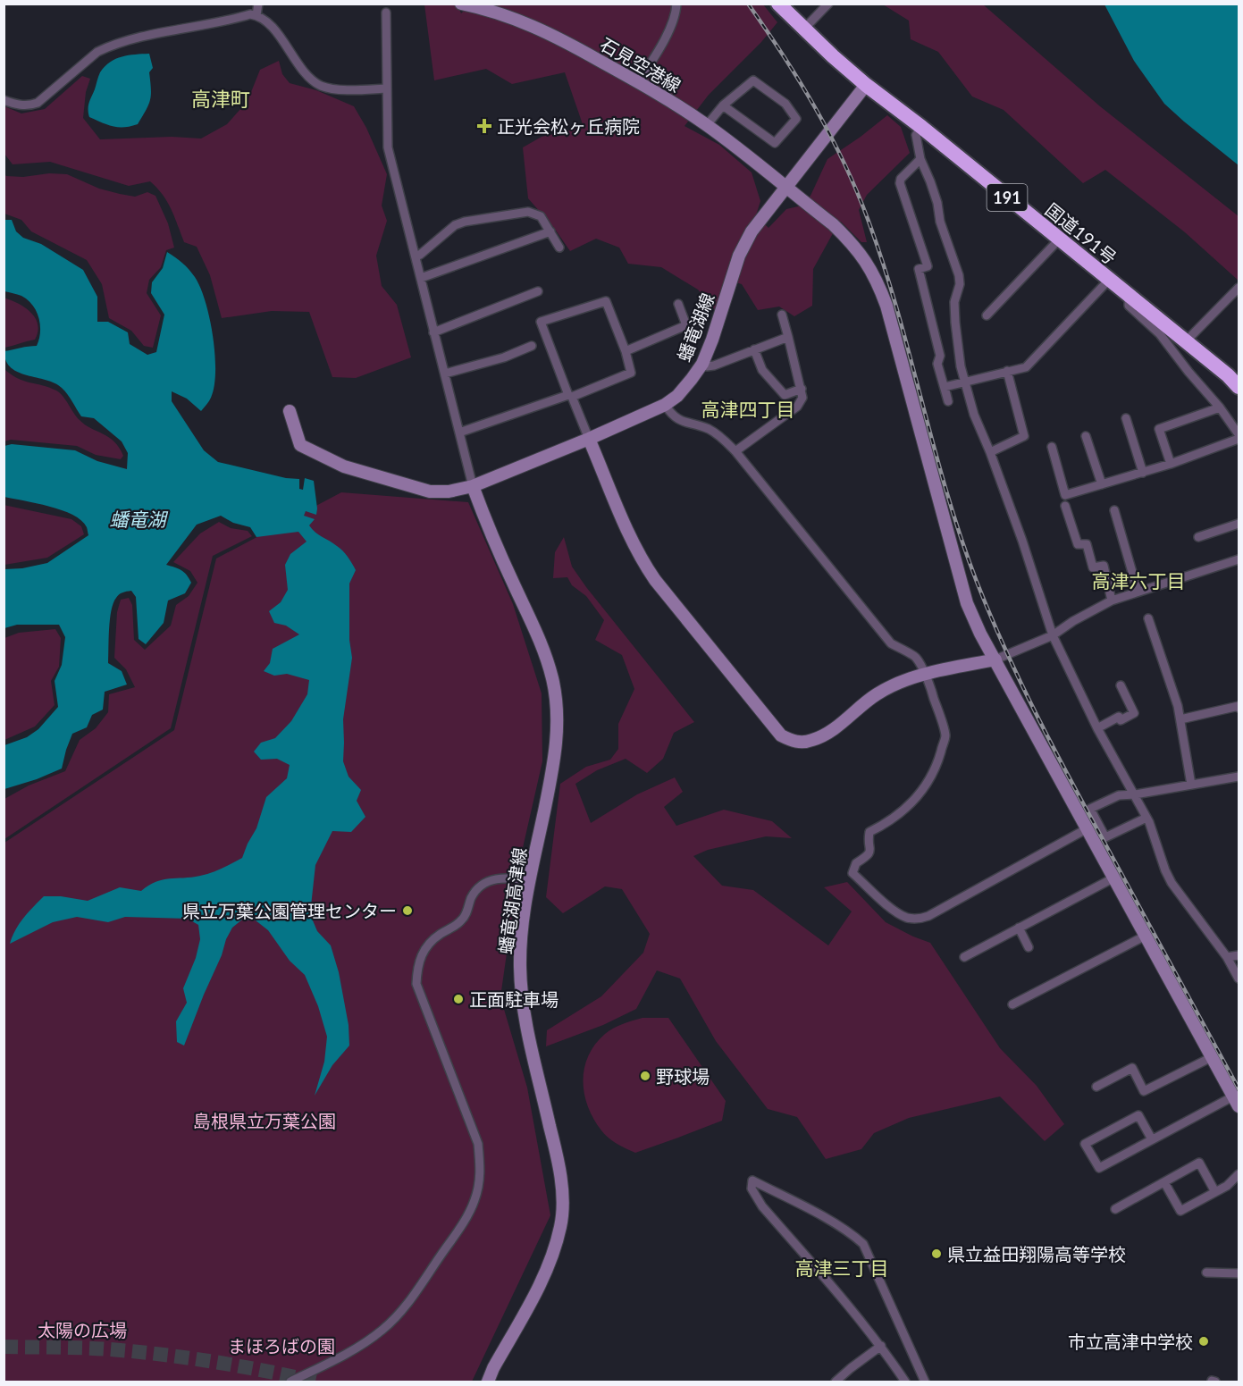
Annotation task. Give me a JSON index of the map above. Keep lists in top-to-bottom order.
{
  "streets": {
    "highway": ["191", "国道191号"],
    "main road": ["石見空港線", "蟠竜湖線", "蟠竜湖高津線"]
  },
  "crossings": [
    ["石見空港線", "蟠竜湖線"],
    ["国道191号", "蟠竜湖線"],
    ["蟠竜湖線", "蟠竜湖高津線"]
  ],
  "districts": [
    "高津町",
    "高津四丁目",
    "高津六丁目",
    "高津三丁目"
  ],
  "water": ["蟠竜湖"],
  "parks": ["島根県立万葉公園", "太陽の広場", "まほろばの園"],
  "places": {
    "health": ["正光会松ヶ丘病院"],
    "other": [
      "県立万葉公園管理センター",
      "正面駐車場",
      "野球場",
      "県立益田翔陽高等学校",
      "市立高津中学校"
    ]
  }
}
